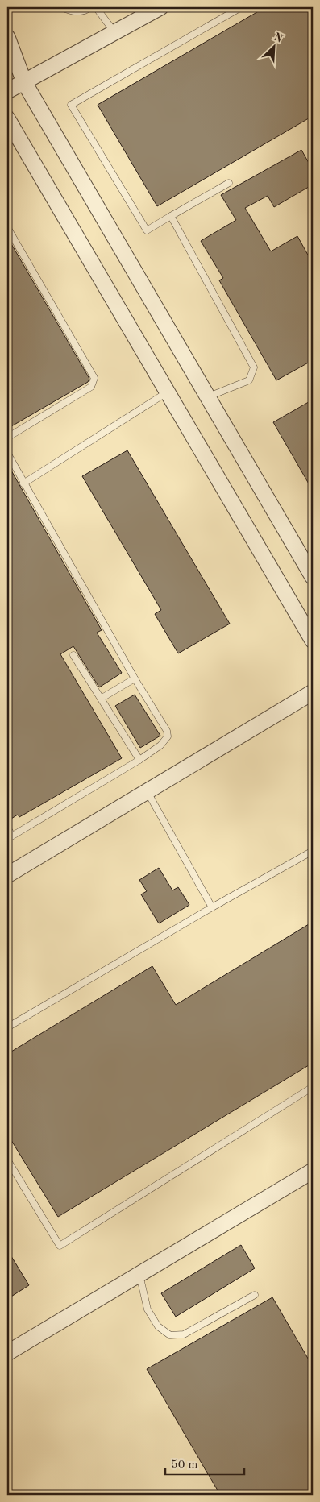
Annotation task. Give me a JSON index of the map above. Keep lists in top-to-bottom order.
{
  "scale_bar": "50 m",
  "north": "top right"
}
